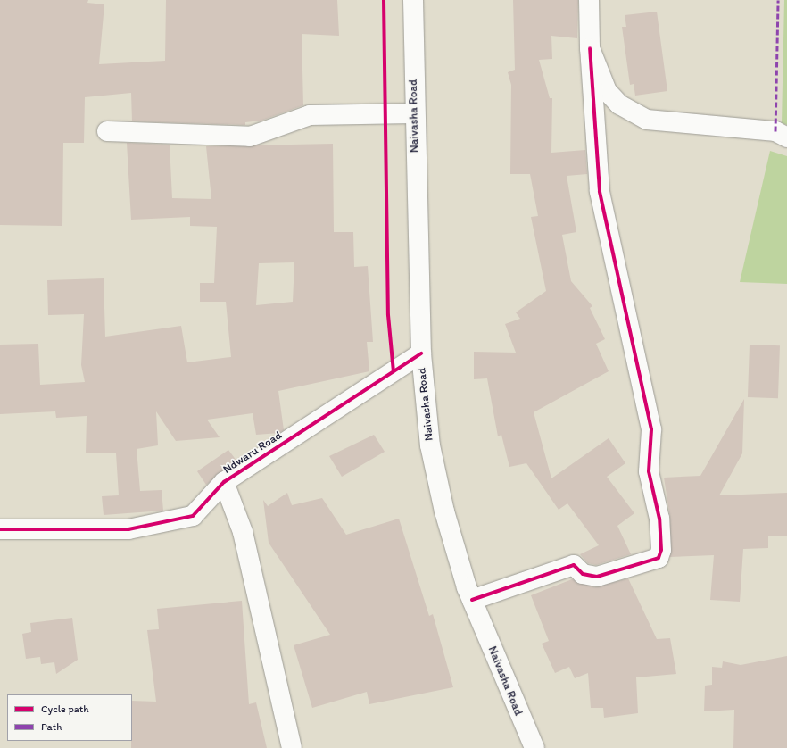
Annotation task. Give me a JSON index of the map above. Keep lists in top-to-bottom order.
{
  "streets": {
    "street": ["Naivasha Road", "Ndwaru Road"]
  },
  "crossings": [
    ["Naivasha Road", "Ndwaru Road"]
  ],
  "legend": ["Cycle path", "Path"]
}
